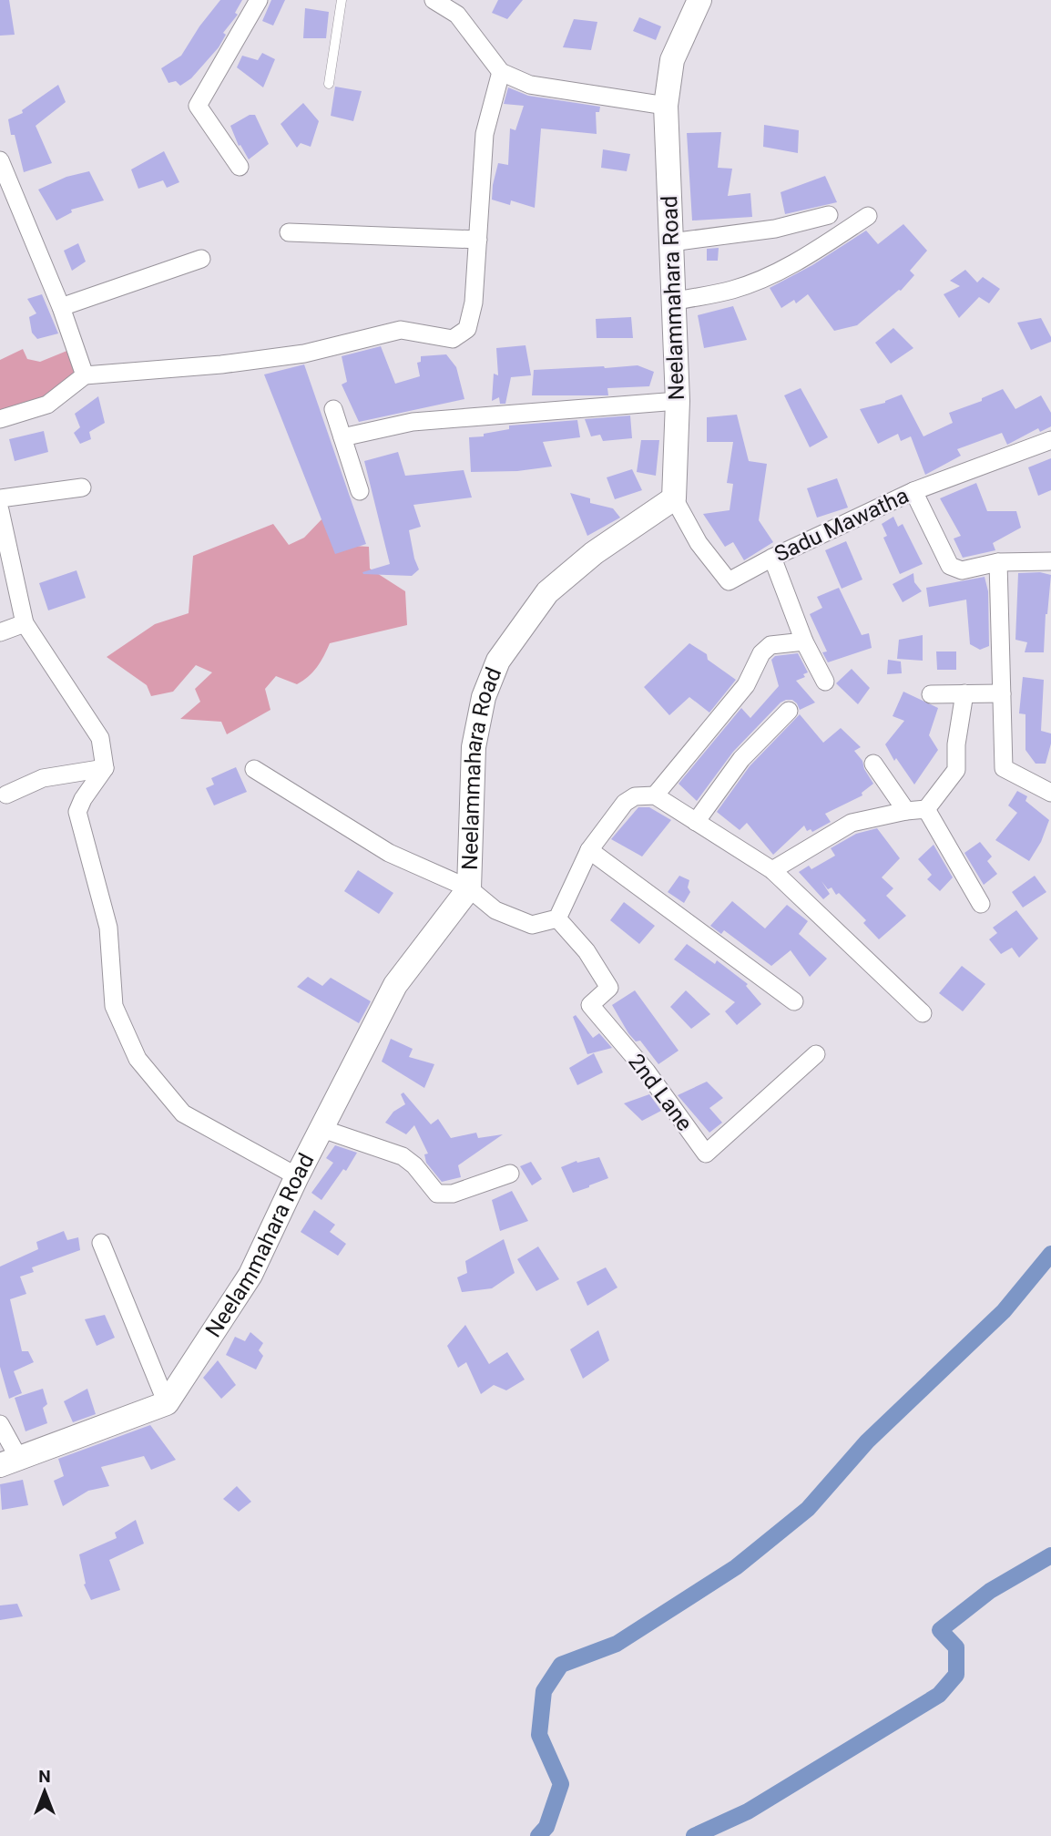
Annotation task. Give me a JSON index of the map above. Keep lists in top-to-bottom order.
{
  "streets": {
    "street": ["Neelammahara Road", "Sadu Mawatha", "2nd Lane"]
  },
  "crossings": [
    ["Neelammahara Road", "Sadu Mawatha"]
  ],
  "north": "top"
}
